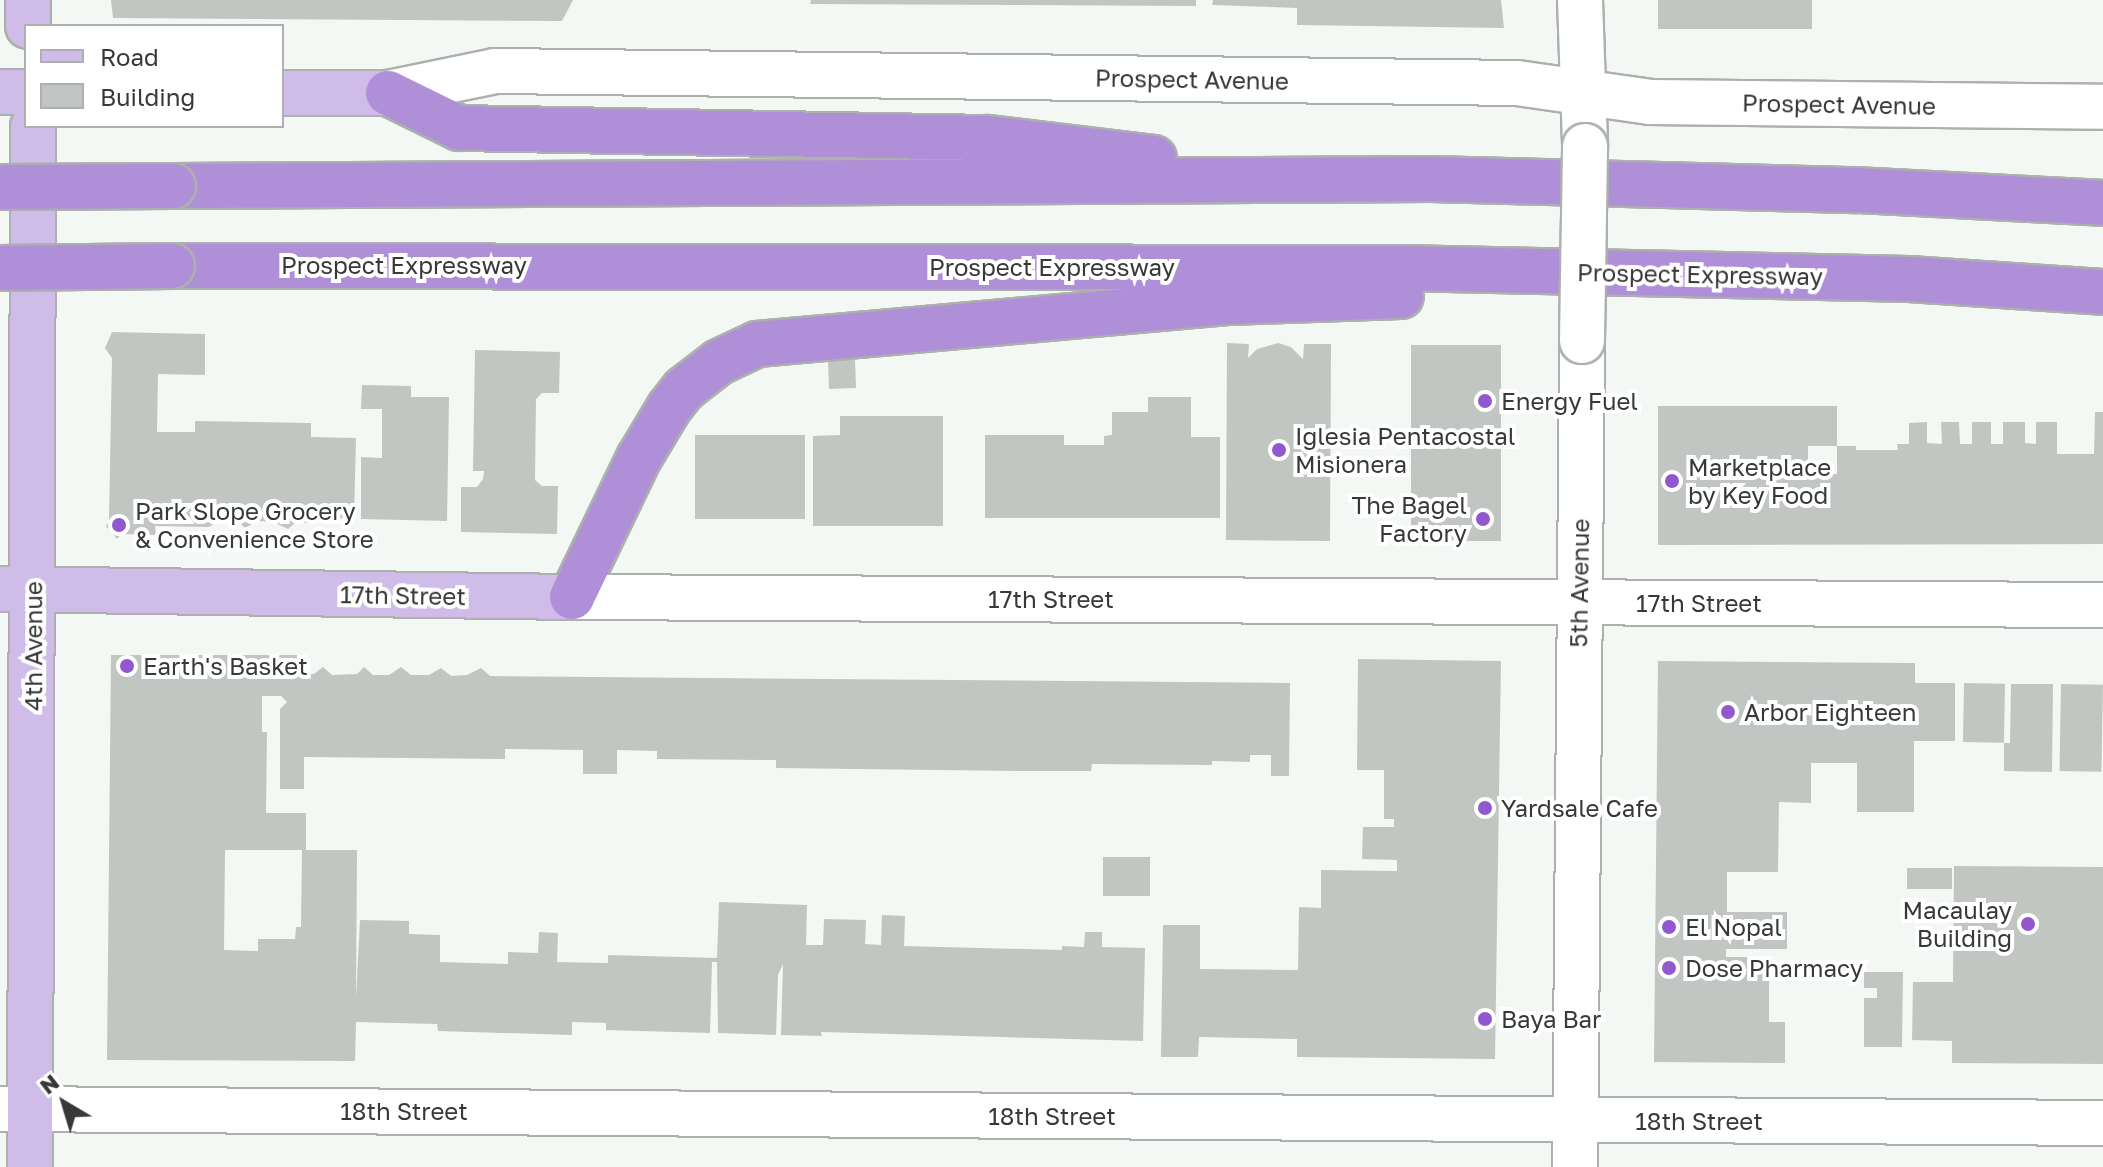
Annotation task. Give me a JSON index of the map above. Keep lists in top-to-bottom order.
{
  "streets": {
    "highway": ["Prospect Expressway"],
    "main road": ["Prospect Avenue", "17th Street", "4th Avenue"],
    "street": ["5th Avenue", "18th Street"]
  },
  "crossings": [
    ["Prospect Avenue", "5th Avenue"],
    ["5th Avenue", "17th Street"],
    ["5th Avenue", "18th Street"],
    ["17th Street", "4th Avenue"],
    ["4th Avenue", "18th Street"]
  ],
  "places": [
    "Energy Fuel",
    "Iglesia Pentacostal Misionera",
    "Marketplace by Key Food",
    "The Bagel Factory",
    "Park Slope Grocery & Convenience Store",
    "Earth's Basket",
    "Arbor Eighteen",
    "Yardsale Cafe",
    "Macaulay Building",
    "El Nopal",
    "Dose Pharmacy",
    "Baya Bar"
  ],
  "legend": ["Road", "Building"],
  "north": "top left"
}
